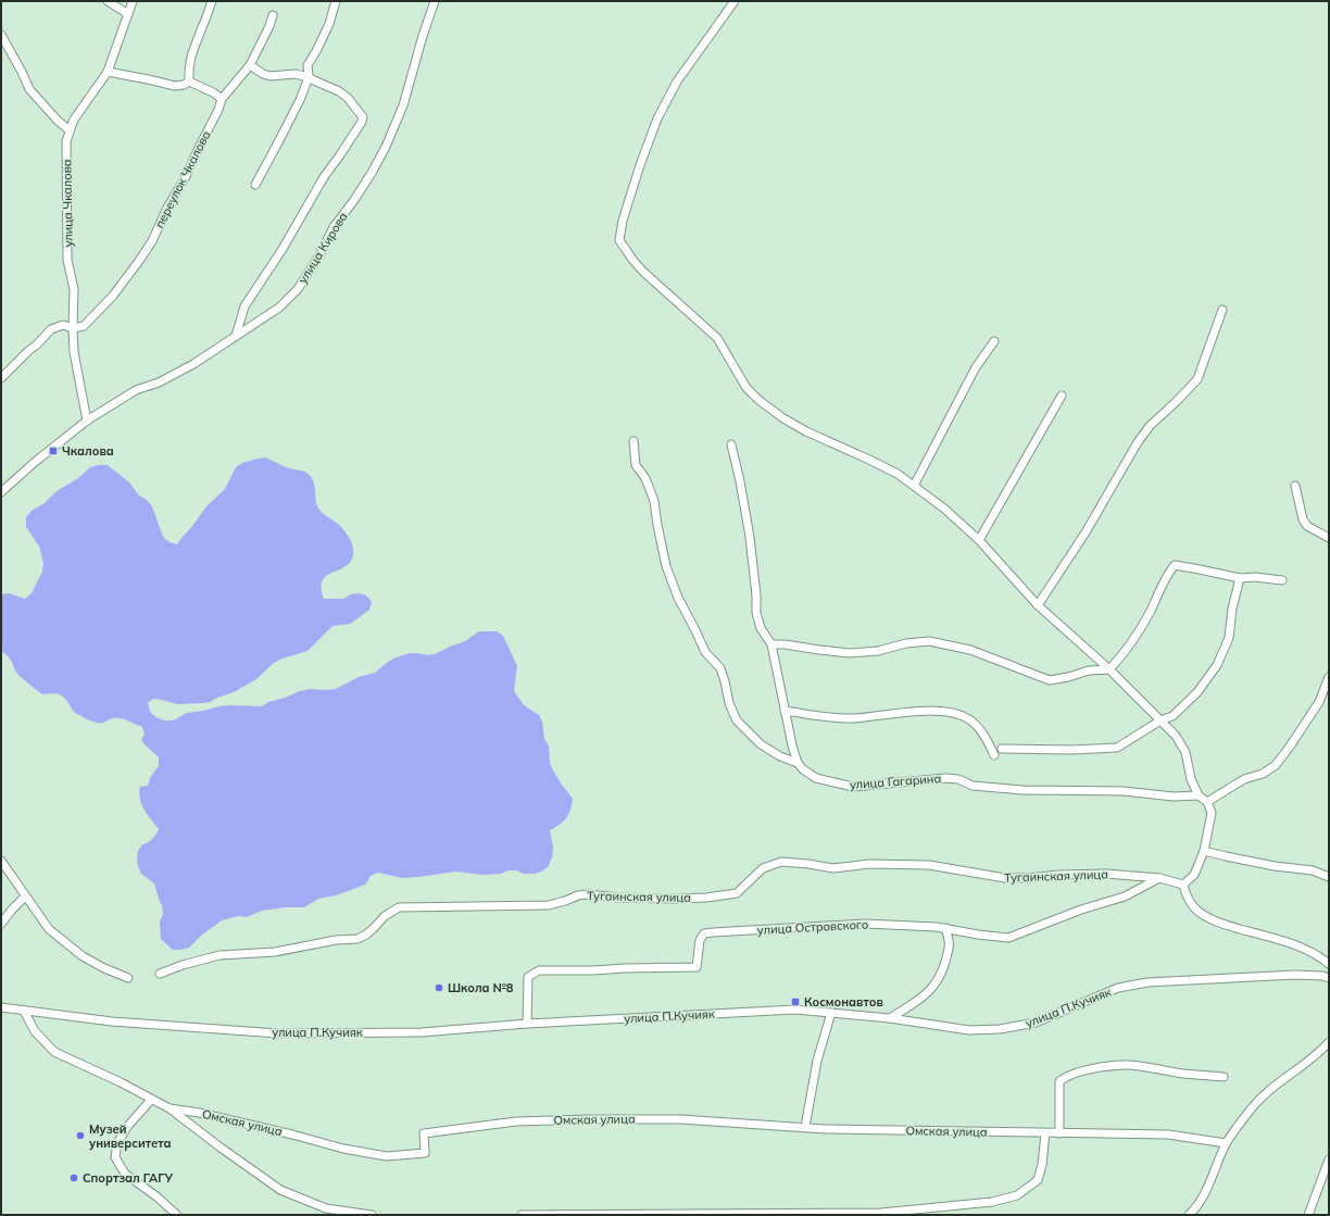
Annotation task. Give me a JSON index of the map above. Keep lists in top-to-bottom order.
{
  "streets": {
    "street": [
      "переулок Чкалова",
      "улица Чкалова",
      "улица Кирова",
      "улица Гагарина",
      "Тугаинская улица",
      "улица Островского",
      "улица П.Кучияк",
      "Омская улица"
    ]
  },
  "crossings": [
    ["переулок Чкалова", "улица Чкалова"],
    ["улица Чкалова", "улица Кирова"],
    ["Тугаинская улица", "улица Островского"],
    ["улица Островского", "улица П.Кучияк"],
    ["улица П.Кучияк", "Омская улица"]
  ],
  "places": {
    "transit": ["Чкалова", "Космонавтов"],
    "other": ["Школа №8", "Музей университета", "Спортзал ГАГУ"]
  }
}
